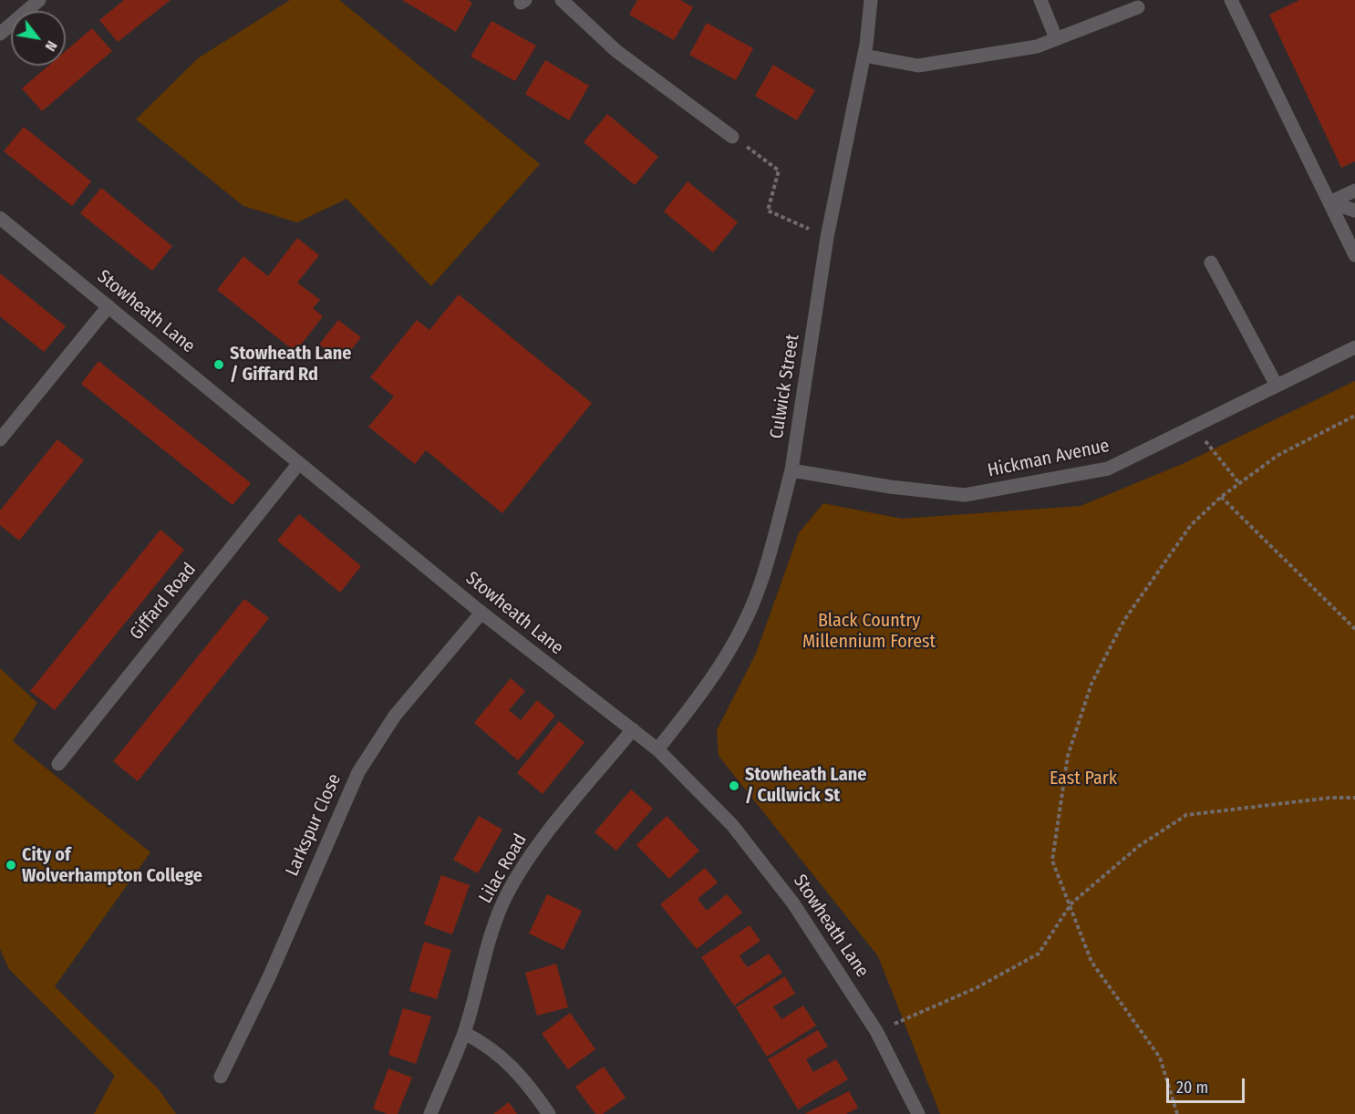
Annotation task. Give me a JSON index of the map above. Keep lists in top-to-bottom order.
{
  "streets": {
    "street": [
      "Stowheath Lane",
      "Culwick Street",
      "Hickman Avenue",
      "Giffard Road",
      "Larkspur Close",
      "Lilac Road"
    ]
  },
  "crossings": [
    ["Stowheath Lane", "Culwick Street"],
    ["Stowheath Lane", "Giffard Road"],
    ["Stowheath Lane", "Larkspur Close"],
    ["Stowheath Lane", "Lilac Road"],
    ["Culwick Street", "Hickman Avenue"]
  ],
  "parks": ["Black Country Millennium Forest", "East Park"],
  "places": ["Stowheath Lane / Giffard Rd", "Stowheath Lane / Cullwick St", "City of Wolverhampton College"],
  "scale_bar": "20 m",
  "north": "bottom right"
}
